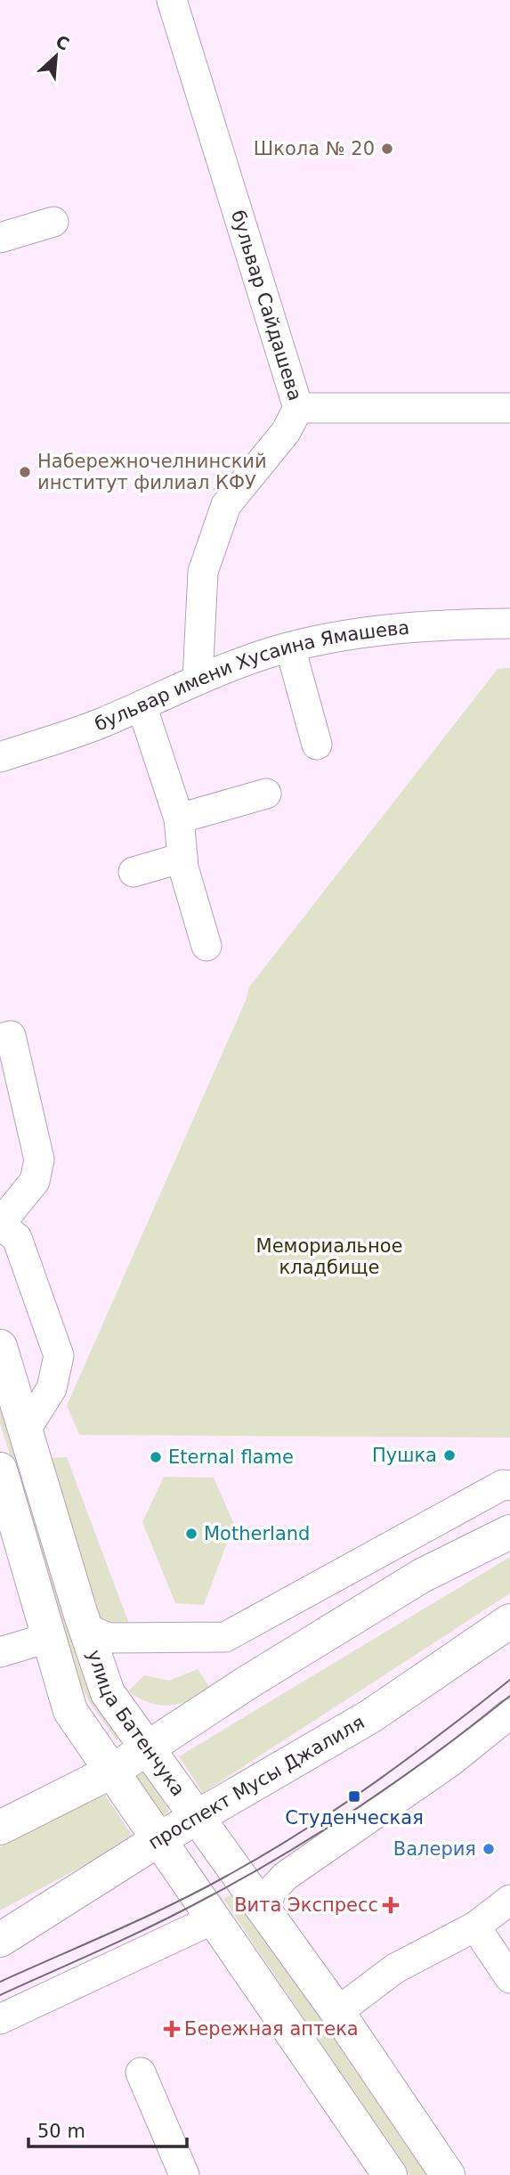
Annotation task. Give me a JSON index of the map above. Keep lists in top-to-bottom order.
{
  "streets": {
    "main road": ["улица Батенчука", "проспект Мусы Джалиля"],
    "street": ["бульвар Сайдашева", "бульвар имени Хусаина Ямашева"]
  },
  "crossings": [
    ["улица Батенчука", "проспект Мусы Джалиля"]
  ],
  "parks": ["Мемориальное кладбище"],
  "places": {
    "other": [
      "Школа № 20",
      "Набережночелнинский институт филиал КФУ",
      "Пушка",
      "Eternal flame",
      "Motherland",
      "Валерия"
    ],
    "transit": ["Студенческая"],
    "health": ["Вита Экспресс", "Бережная аптека"]
  },
  "scale_bar": "50 m",
  "north": "top right"
}
